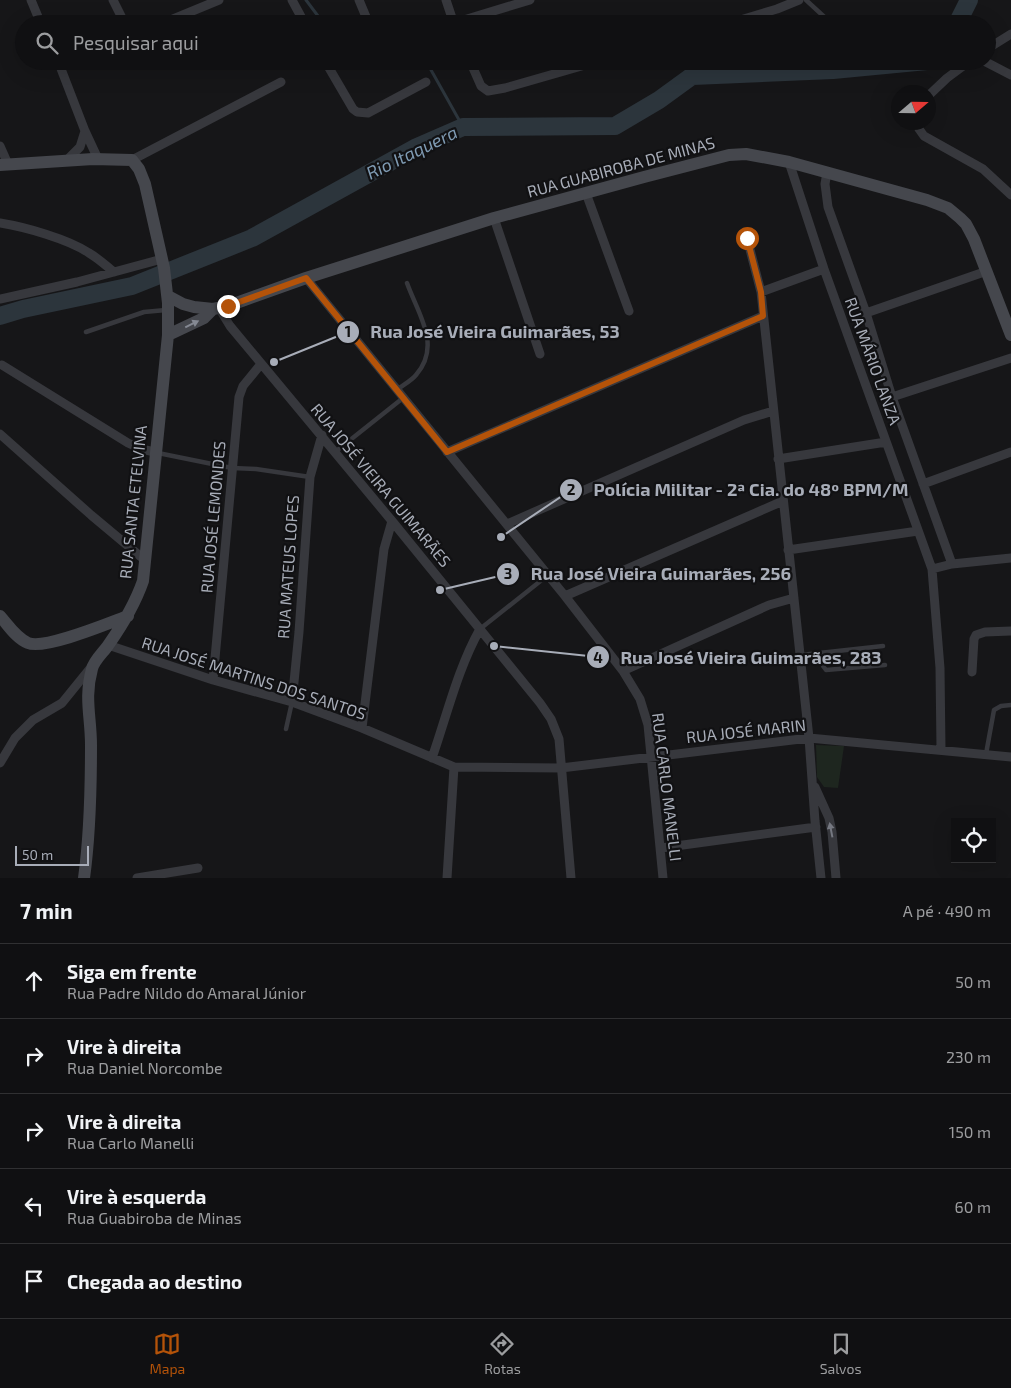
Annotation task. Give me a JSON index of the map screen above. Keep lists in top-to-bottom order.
{
  "streets": {
    "street": [
      "RUA GUABIROBA DE MINAS",
      "RUA MÁRIO LANZA",
      "RUA JOSÉ VIEIRA GUIMARÃES",
      "RUA SANTA ETELVINA",
      "RUA JOSÉ LEMONDES",
      "RUA MATEUS LOPES",
      "RUA JOSÉ MARTINS DOS SANTOS",
      "RUA JOSÉ MARIN",
      "RUA CARLO MANELLI"
    ]
  },
  "crossings": [
    ["RUA GUABIROBA DE MINAS", "RUA MÁRIO LANZA"],
    ["RUA GUABIROBA DE MINAS", "RUA JOSÉ VIEIRA GUIMARÃES"],
    ["RUA GUABIROBA DE MINAS", "RUA SANTA ETELVINA"],
    ["RUA GUABIROBA DE MINAS", "RUA CARLO MANELLI"],
    ["RUA MÁRIO LANZA", "RUA JOSÉ MARIN"],
    ["RUA JOSÉ VIEIRA GUIMARÃES", "RUA JOSÉ LEMONDES"],
    ["RUA JOSÉ VIEIRA GUIMARÃES", "RUA MATEUS LOPES"],
    ["RUA JOSÉ VIEIRA GUIMARÃES", "RUA JOSÉ MARIN"],
    ["RUA SANTA ETELVINA", "RUA JOSÉ MARTINS DOS SANTOS"],
    ["RUA JOSÉ LEMONDES", "RUA JOSÉ MARTINS DOS SANTOS"],
    ["RUA MATEUS LOPES", "RUA JOSÉ MARTINS DOS SANTOS"],
    ["RUA JOSÉ MARTINS DOS SANTOS", "RUA JOSÉ MARIN"],
    ["RUA JOSÉ MARIN", "RUA CARLO MANELLI"]
  ],
  "water": ["Rio Itaquera"],
  "places": [
    "Rua José Vieira Guimarães, 53",
    "Polícia Militar - 2ª Cia. do 48º BPM/M",
    "Rua José Vieira Guimarães, 256",
    "Rua José Vieira Guimarães, 283"
  ],
  "scale_bar": "50 m",
  "north": "right",
  "page": {
    "search": "Pesquisar aqui",
    "scale": "50 m",
    "heading": ["7 min", "A pé · 490 m"],
    "list": [
      ["Siga em frente", "Rua Padre Nildo do Amaral Júnior", "50 m"],
      ["Vire à direita", "Rua Daniel Norcombe", "230 m"],
      ["Vire à direita", "Rua Carlo Manelli", "150 m"],
      ["Vire à esquerda", "Rua Guabiroba de Minas", "60 m"],
      "Chegada ao destino"
    ],
    "nav": ["Mapa", "Rotas", "Salvos"]
  }
}
